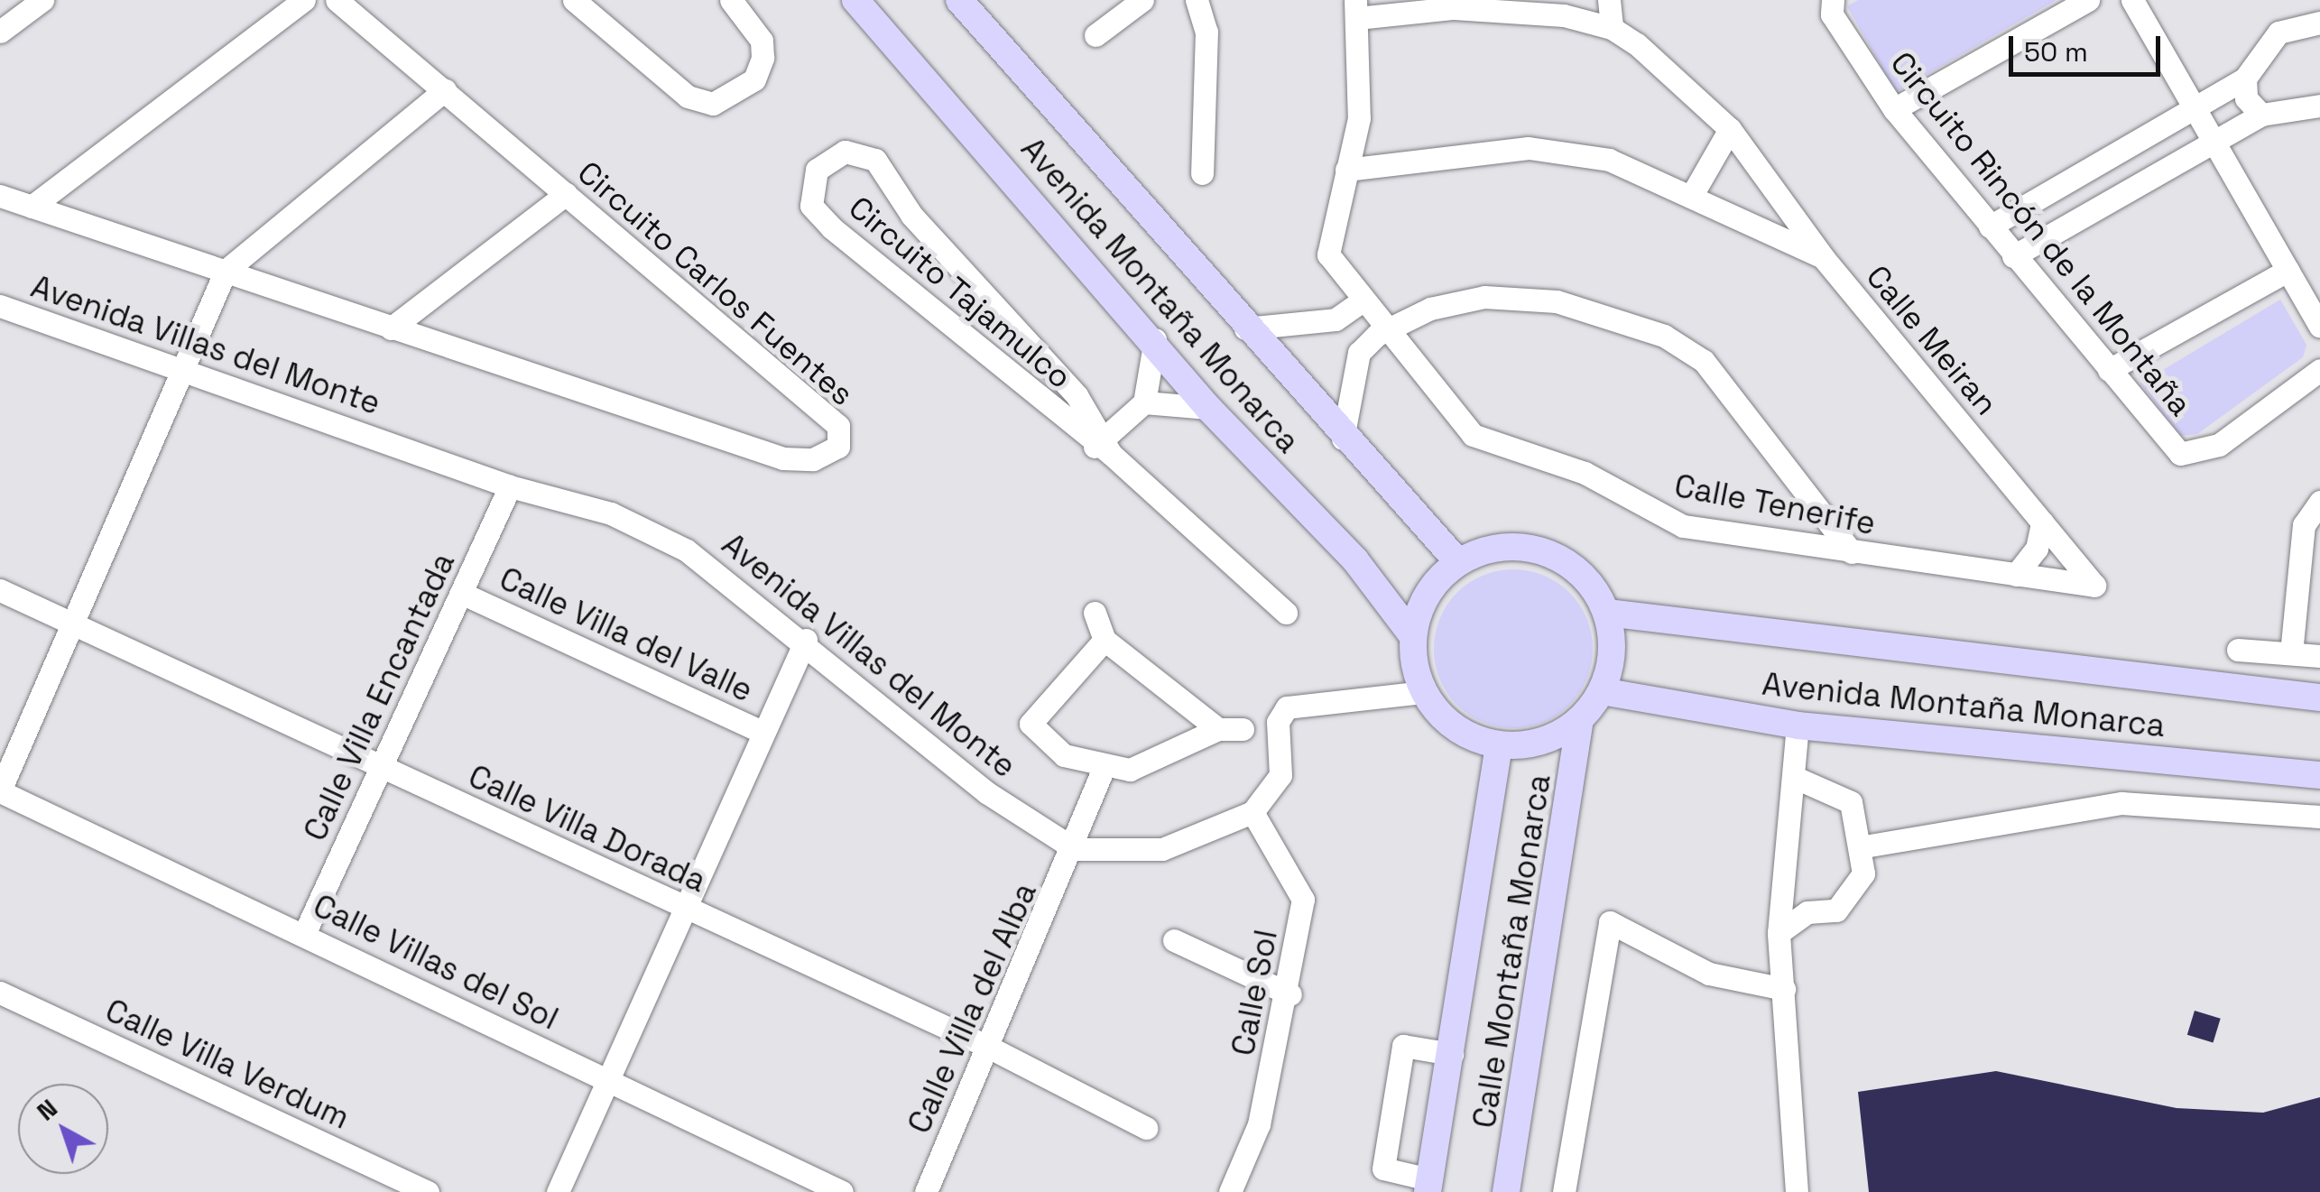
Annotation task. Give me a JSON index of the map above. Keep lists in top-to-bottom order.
{
  "streets": {
    "main road": ["Avenida Montaña Monarca", "Calle Montaña Monarca"],
    "street": [
      "Circuito Rincón de la Montaña",
      "Circuito Carlos Fuentes",
      "Circuito Tajamulco",
      "Calle Meiran",
      "Avenida Villas del Monte",
      "Calle Tenerife",
      "Calle Villa del Valle",
      "Calle Villa Encantada",
      "Calle Villa Dorada",
      "Calle Villas del Sol",
      "Calle Sol",
      "Calle Villa del Alba",
      "Calle Villa Verdum"
    ]
  },
  "crossings": [
    ["Avenida Montaña Monarca", "Calle Montaña Monarca"],
    ["Calle Meiran", "Calle Tenerife"],
    ["Avenida Villas del Monte", "Calle Villa Encantada"],
    ["Avenida Villas del Monte", "Calle Villa del Alba"],
    ["Calle Villa del Valle", "Calle Villa Encantada"],
    ["Calle Villa Encantada", "Calle Villa Dorada"],
    ["Calle Villa Encantada", "Calle Villas del Sol"],
    ["Calle Villa Dorada", "Calle Villa del Alba"]
  ],
  "scale_bar": "50 m",
  "north": "top left"
}
